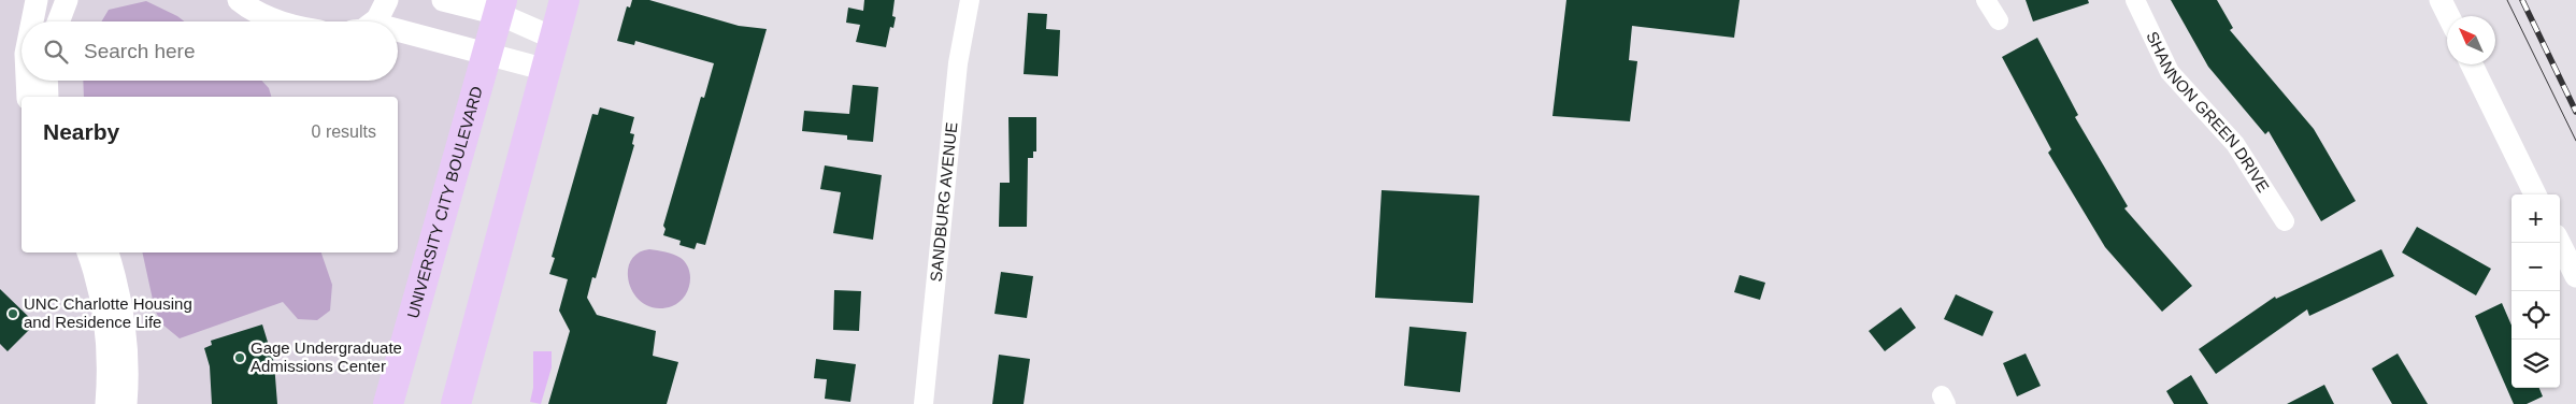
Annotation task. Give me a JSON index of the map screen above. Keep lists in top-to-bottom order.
{
  "streets": {
    "main road": ["UNIVERSITY CITY BOULEVARD"],
    "street": ["SHANNON GREEN DRIVE", "SANDBURG AVENUE"]
  },
  "places": ["UNC Charlotte Housing and Residence Life", "Gage Undergraduate Admissions Center"],
  "north": "top left",
  "page": {
    "search": "Search here",
    "heading": ["Nearby", "0 results"],
    "map_buttons": ["+", "−"]
  }
}
